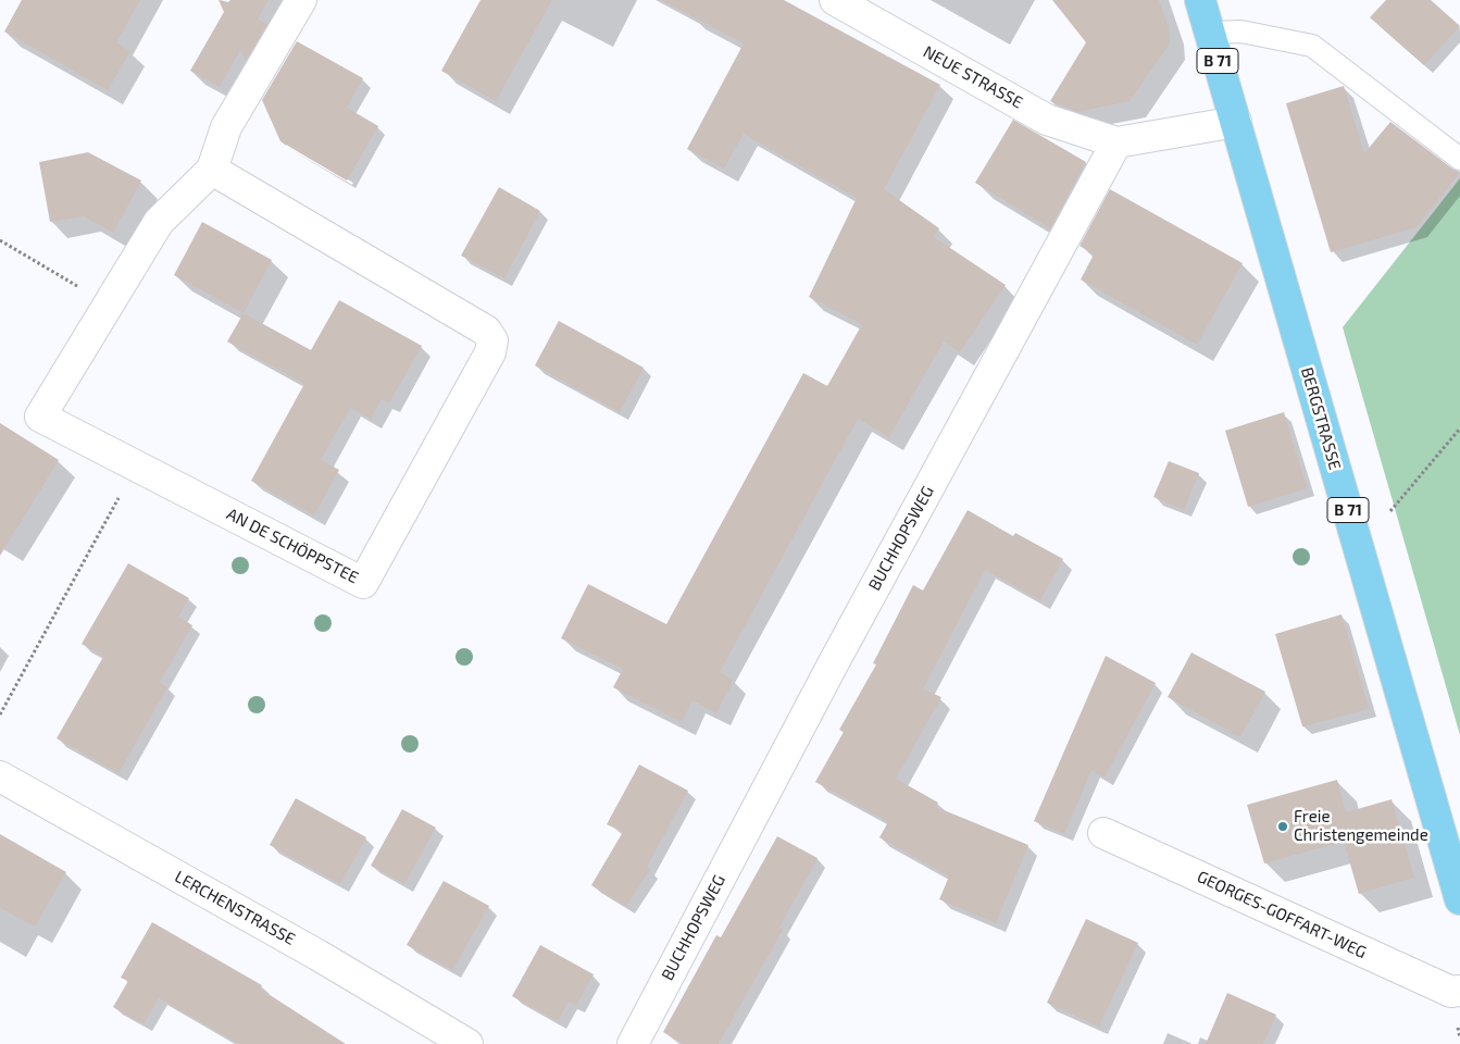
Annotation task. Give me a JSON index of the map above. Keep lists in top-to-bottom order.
{
  "streets": {
    "main road": ["B 71", "BERGSTRASSE"],
    "street": [
      "NEUE STRASSE",
      "BUCHHOPSWEG",
      "AN DE SCHÖPPSTEE",
      "LERCHENSTRASSE",
      "GEORGES-GOFFART-WEG"
    ]
  },
  "crossings": [
    ["NEUE STRASSE", "BUCHHOPSWEG"]
  ],
  "places": ["Freie Christengemeinde"]
}
